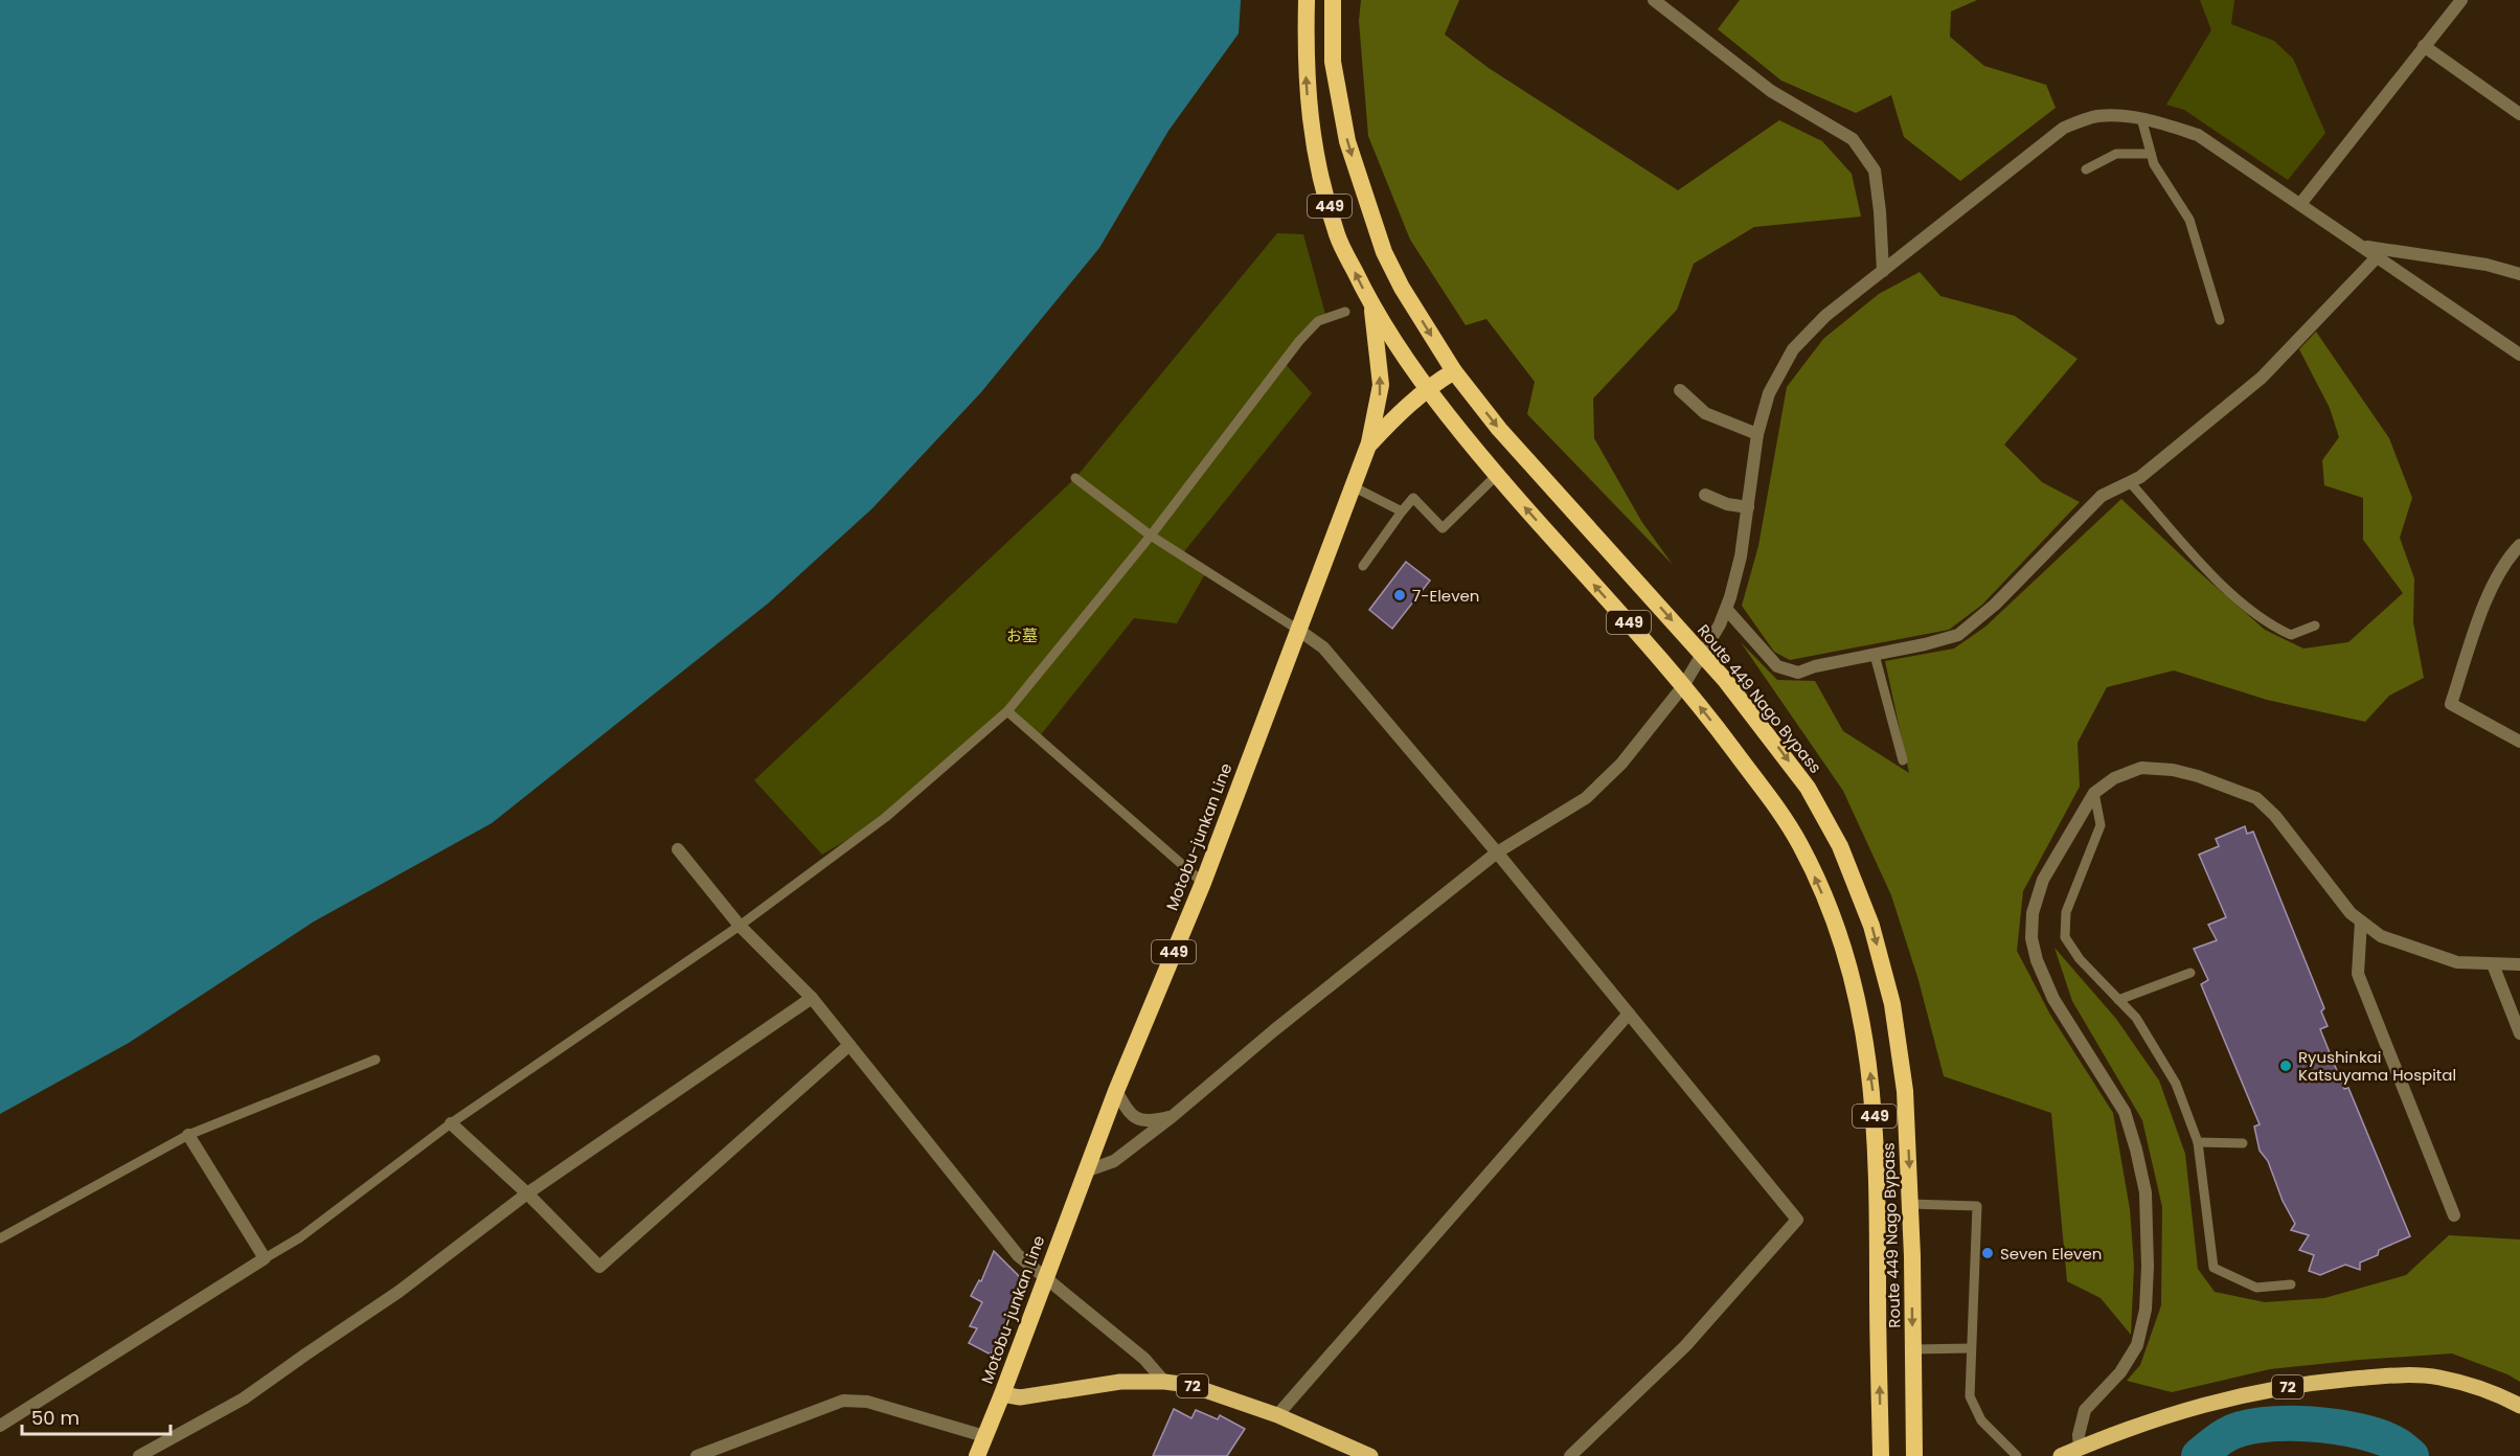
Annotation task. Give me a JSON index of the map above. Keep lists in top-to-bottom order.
{
  "streets": {
    "highway": ["449", "Route 449 Nago Bypass", "Motobu-junkan Line"],
    "main road": ["72"]
  },
  "crossings": [
    ["449", "Route 449 Nago Bypass"],
    ["449", "Motobu-junkan Line"],
    ["Route 449 Nago Bypass", "Motobu-junkan Line"],
    ["Motobu-junkan Line", "72"]
  ],
  "parks": ["お墓"],
  "places": ["7-Eleven", "Ryushinkai Katsuyama Hospital", "Seven Eleven"],
  "scale_bar": "50 m"
}
